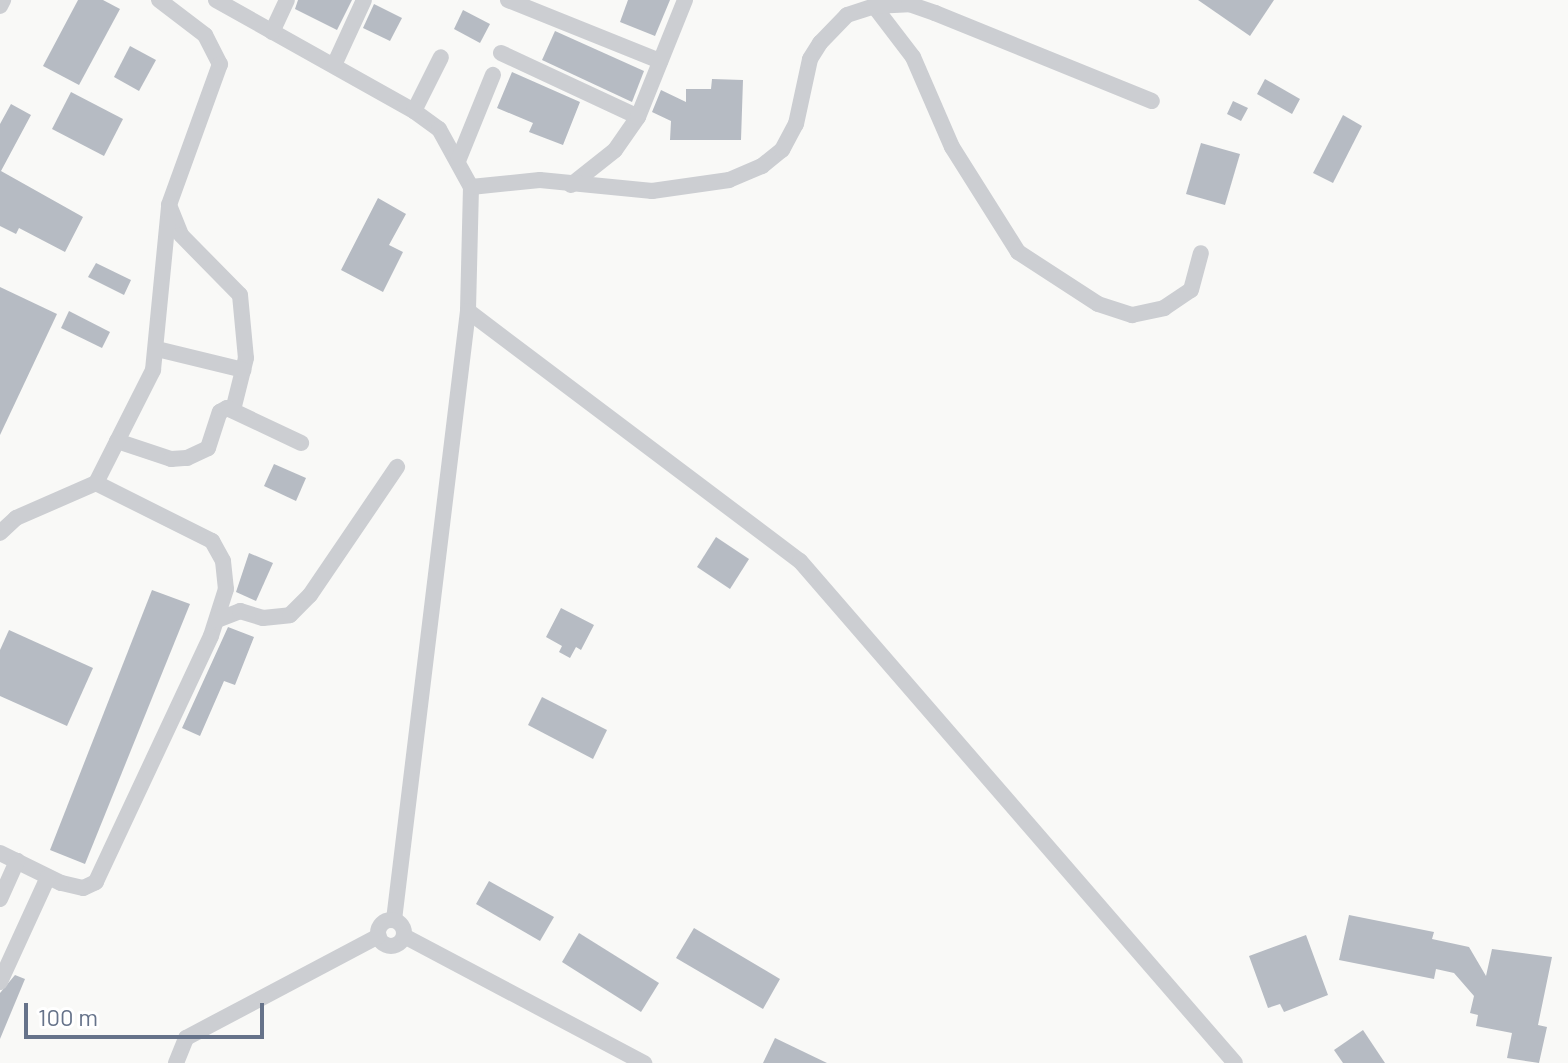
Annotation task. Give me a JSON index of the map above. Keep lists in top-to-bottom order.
{
  "scale_bar": "100 m"
}
